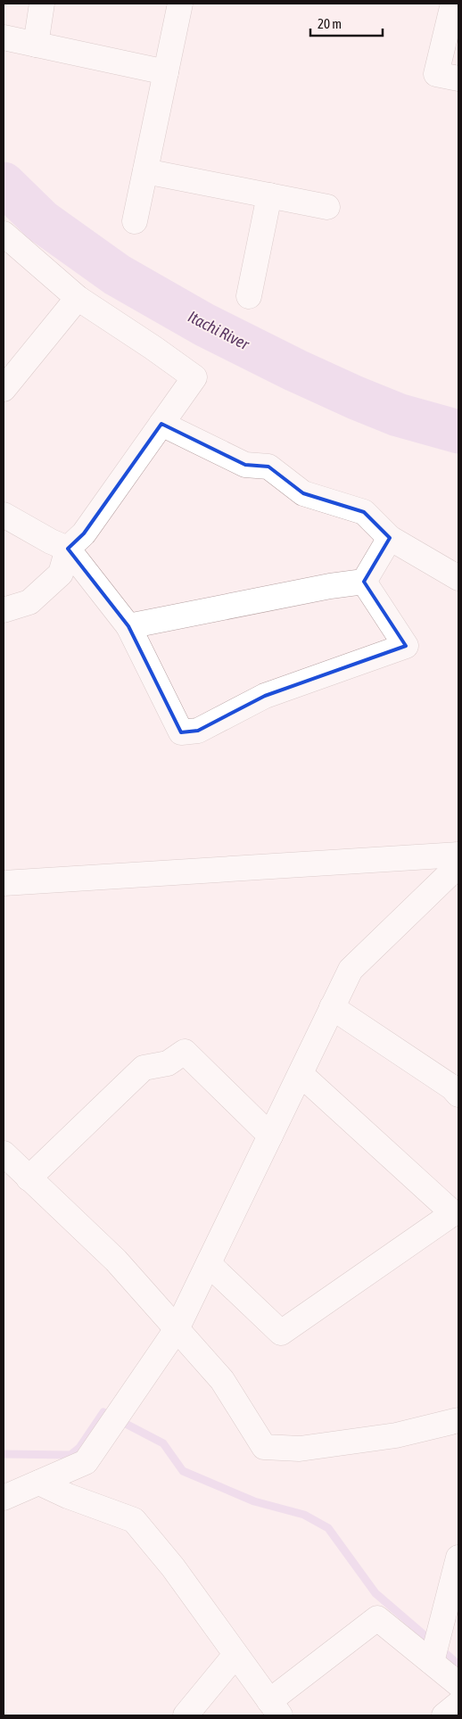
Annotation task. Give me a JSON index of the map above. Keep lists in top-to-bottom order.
{
  "water": ["Itachi River"],
  "scale_bar": "20 m"
}
